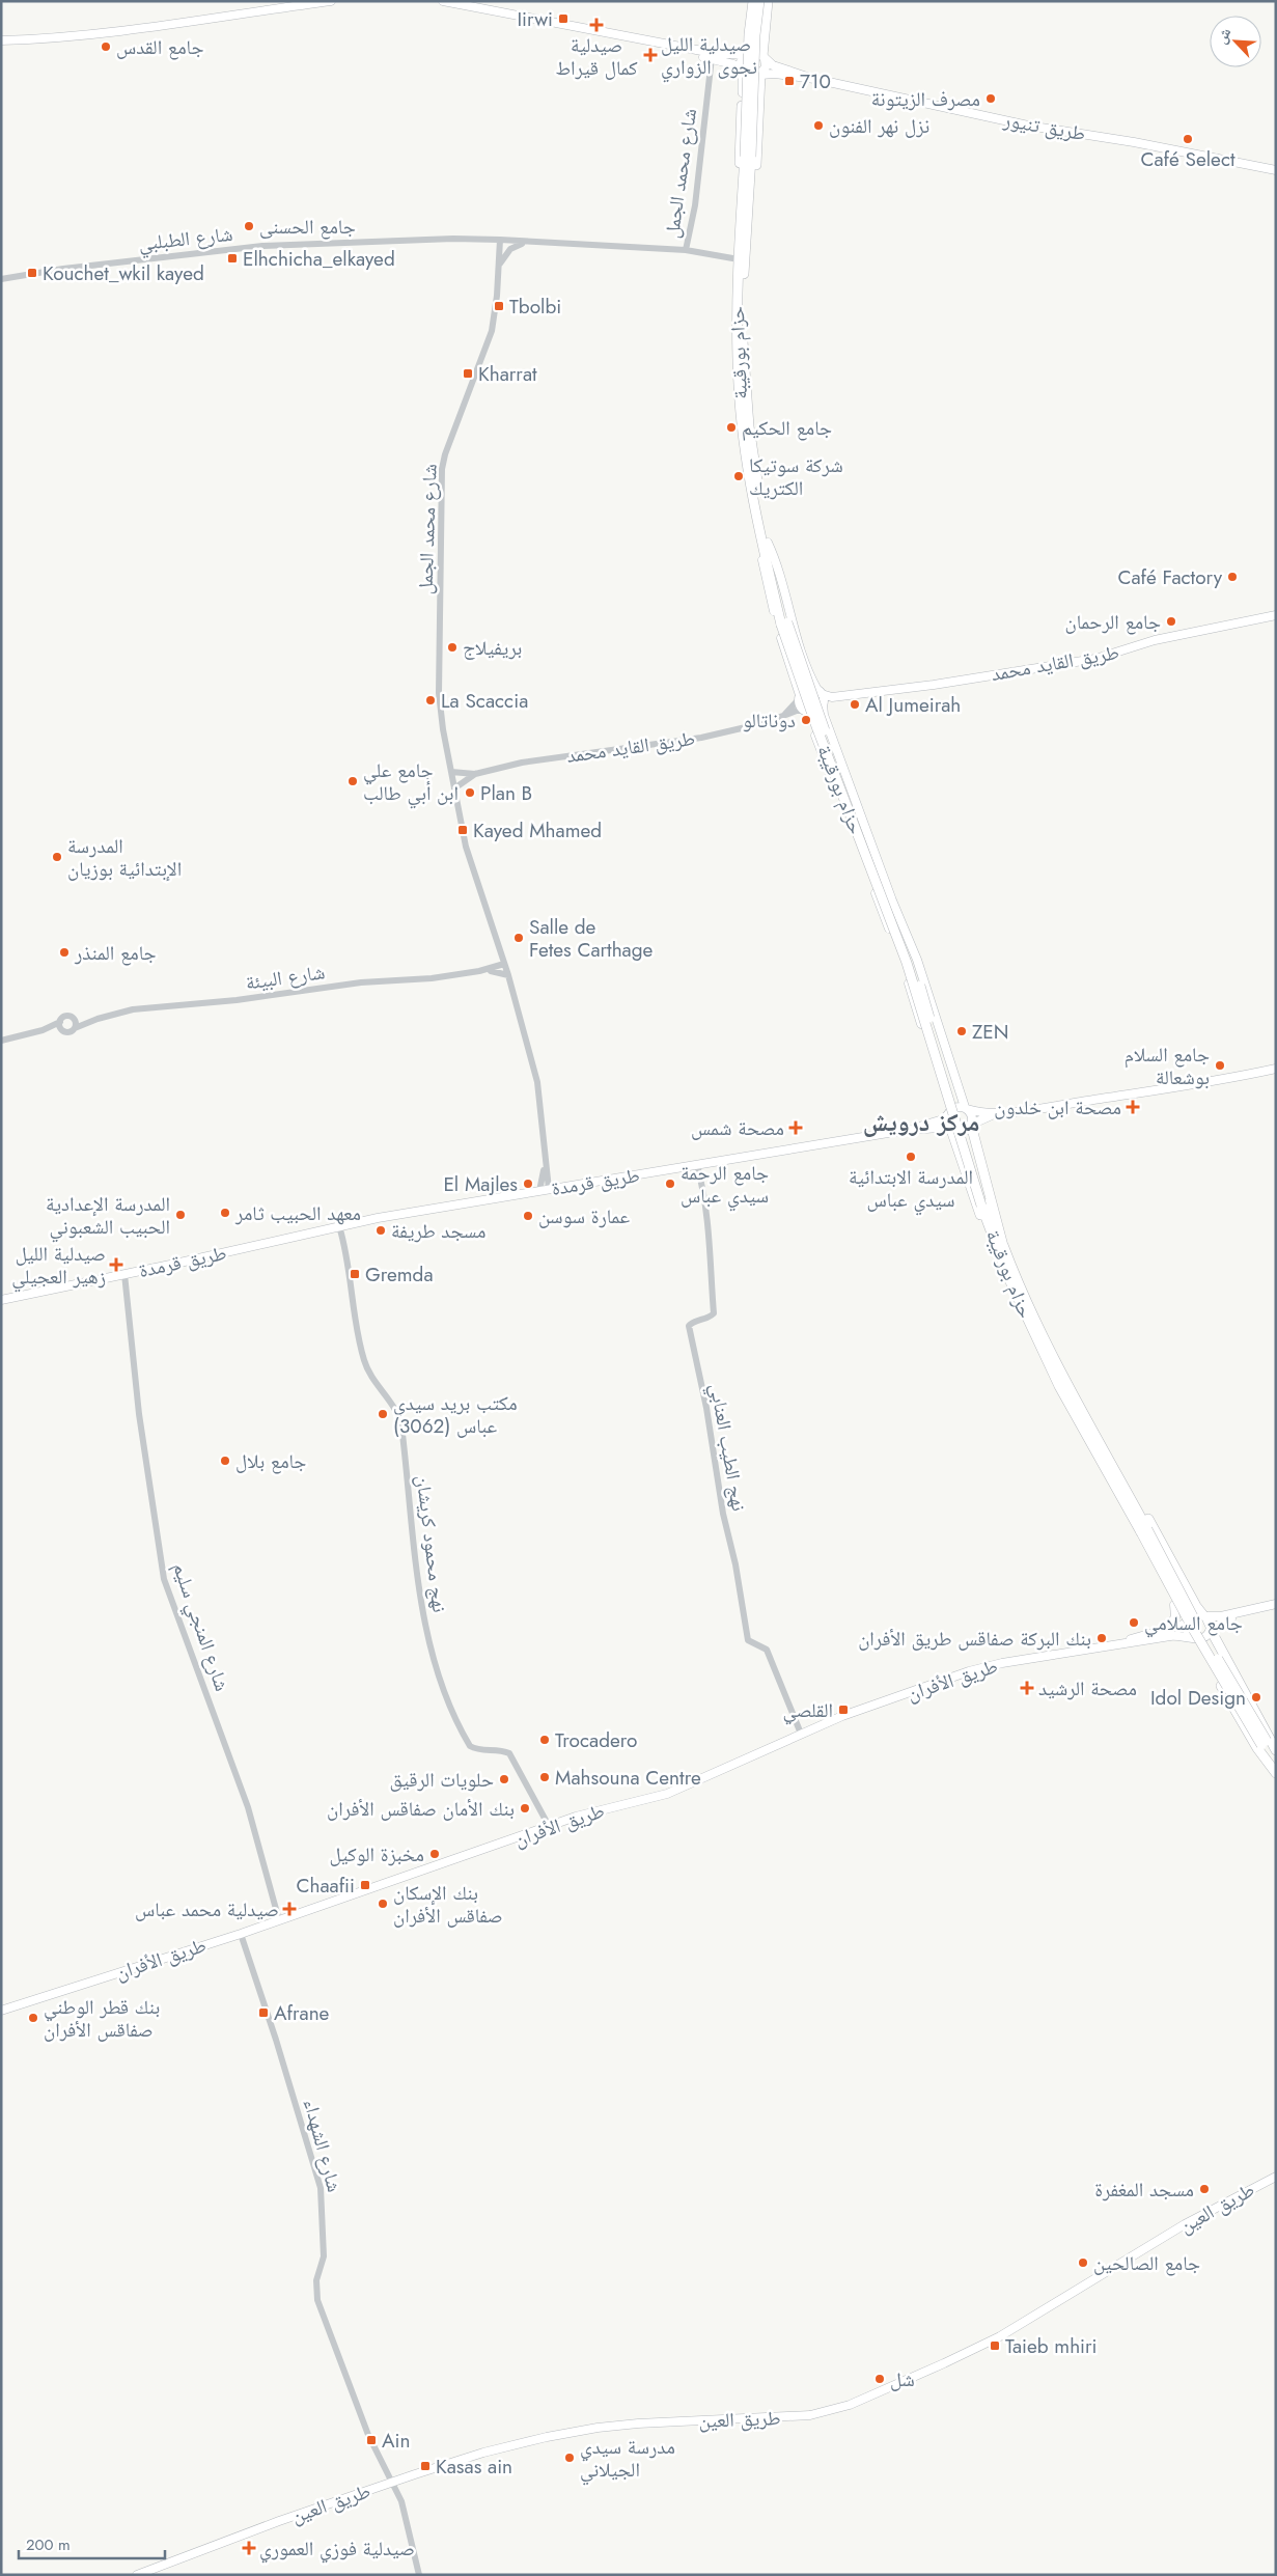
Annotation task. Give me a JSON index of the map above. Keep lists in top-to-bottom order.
{
  "streets": {
    "highway": ["حزام بورقيبة"],
    "main road": [
      "طريق تنيور",
      "طريق القايد محمد",
      "طريق قرمدة",
      "طريق الأفران",
      "طريق العين"
    ],
    "street": [
      "شارع محمد الجمل",
      "شارع الطبلبي",
      "شارع البيئة",
      "نهج الطيب العنابي",
      "نهج محمود كريشان",
      "شارع المنجي سليم",
      "شارع الشهداء"
    ]
  },
  "crossings": [
    ["شارع محمد الجمل", "شارع الطبلبي"],
    ["شارع محمد الجمل", "طريق القايد محمد"],
    ["شارع محمد الجمل", "شارع البيئة"],
    ["شارع محمد الجمل", "طريق قرمدة"],
    ["حزام بورقيبة", "طريق القايد محمد"],
    ["حزام بورقيبة", "طريق قرمدة"],
    ["طريق قرمدة", "نهج الطيب العنابي"],
    ["طريق قرمدة", "نهج محمود كريشان"],
    ["طريق قرمدة", "شارع المنجي سليم"],
    ["نهج الطيب العنابي", "طريق الأفران"],
    ["نهج محمود كريشان", "طريق الأفران"],
    ["شارع المنجي سليم", "طريق الأفران"],
    ["طريق الأفران", "شارع الشهداء"],
    ["شارع الشهداء", "طريق العين"]
  ],
  "districts": ["مركز درويش"],
  "places": {
    "transit": [
      "Iirwi",
      "710",
      "Elhchicha_elkayed",
      "Kouchet_wkil kayed",
      "Tbolbi",
      "Kharrat",
      "Kayed Mhamed",
      "Gremda",
      "القلصي",
      "Chaafii",
      "Afrane",
      "Taieb mhiri",
      "Ain",
      "Kasas ain"
    ],
    "health": [
      "صيدلية كمال قيراط",
      "صيدلية الليل نجوى الزواري",
      "مصحة ابن خلدون",
      "مصحة شمس",
      "صيدلية الليل زهير العجيلي",
      "مصحة الرشيد",
      "صيدلية محمد عباس",
      "صيدلية فوزي العموري"
    ],
    "other": [
      "جامع القدس",
      "مصرف الزيتونة",
      "نزل نهر الفنون",
      "Café Select",
      "جامع الحسنى",
      "جامع الحكيم",
      "شركة سوتيكا الكتريك",
      "Café Factory",
      "جامع الرحمان",
      "بريفيلاج",
      "La Scaccia",
      "Al Jumeirah",
      "دوناتالو",
      "جامع علي ابن أبي طالب",
      "Plan B",
      "المدرسة الإبتدائية بوزيان",
      "Salle de Fetes Carthage",
      "جامع المنذر",
      "ZEN",
      "جامع السلام بوشعالة",
      "المدرسة الابتدائية سيدي عباس",
      "El Majles",
      "جامع الرحمة سيدي عباس",
      "معهد الحبيب ثامر",
      "المدرسة الإعدادية الحبيب الشعبوني",
      "عمارة سوسن",
      "مسجد طريفة",
      "مكتب بريد سيدي عباس (3062)",
      "جامع بلال",
      "جامع السلامي",
      "بنك البركة صفاقس طريق الأفران",
      "Idol Design",
      "Trocadero",
      "Mahsouna Centre",
      "حلويات الرقيق",
      "بنك الأمان صفاقس الأفران",
      "مخبزة الوكيل",
      "بنك الإسكان صفاقس الأفران",
      "بنك قطر الوطني صفاقس الأفران",
      "مسجد المغفرة",
      "جامع الصالحين",
      "شل",
      "مدرسة سيدي الجيلاني"
    ]
  },
  "scale_bar": "200 m",
  "north": "top left"
}
